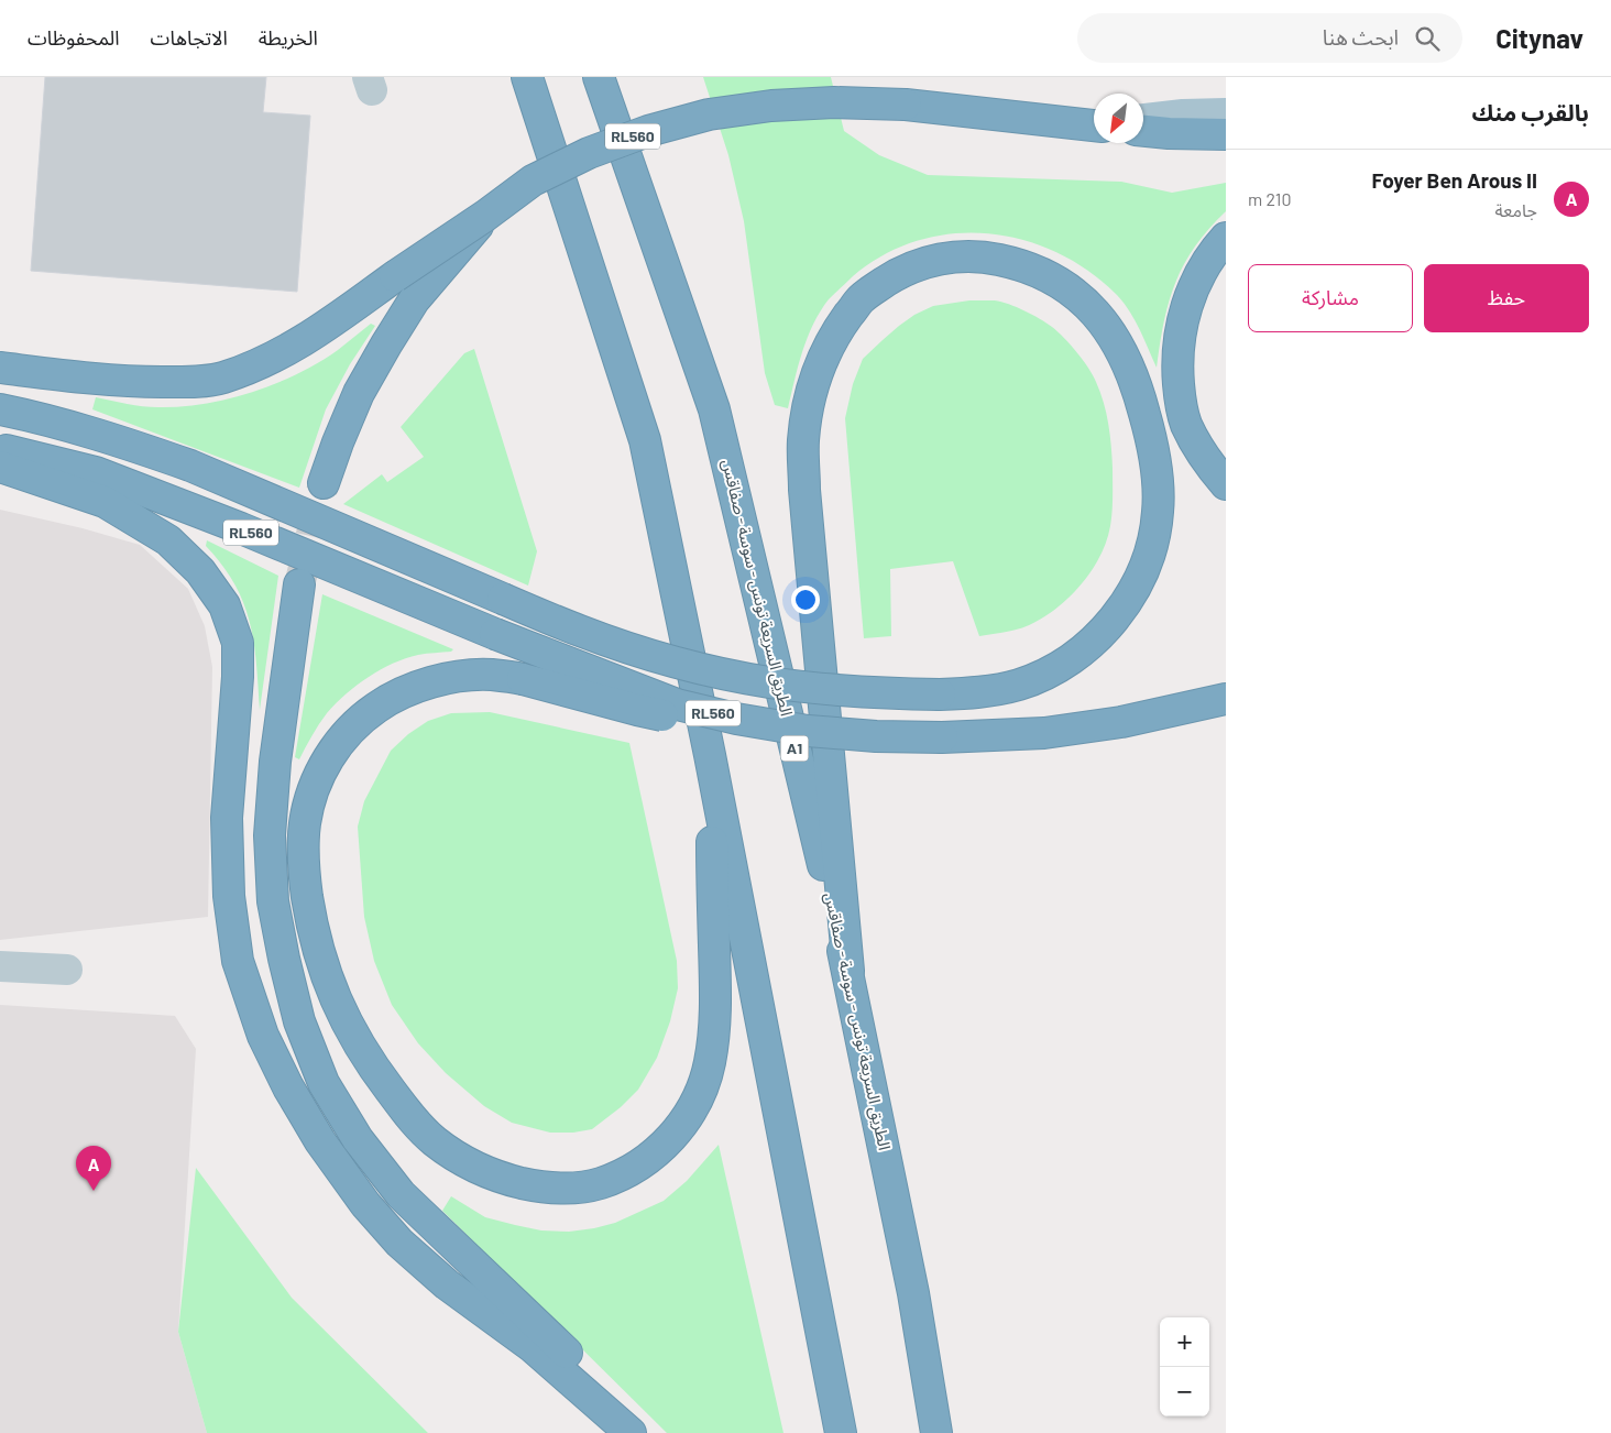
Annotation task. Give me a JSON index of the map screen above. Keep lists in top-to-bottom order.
{
  "streets": {
    "highway": ["RL560", "الطريق السريعة تونس - سوسة - صفاقس", "A1"]
  },
  "north": "bottom left",
  "page": {
    "header": "Citynav",
    "search": "ابحث هنا",
    "nav": ["الخريطة", "الاتجاهات", "المحفوظات"],
    "heading": "بالقرب منك",
    "list": [
      {
        "mark": "A",
        "name": "Foyer Ben Arous II",
        "note": "جامعة",
        "value": "210 m"
      }
    ],
    "buttons": ["حفظ", "مشاركة"],
    "pins": "A",
    "map_buttons": ["+", "−"]
  }
}
